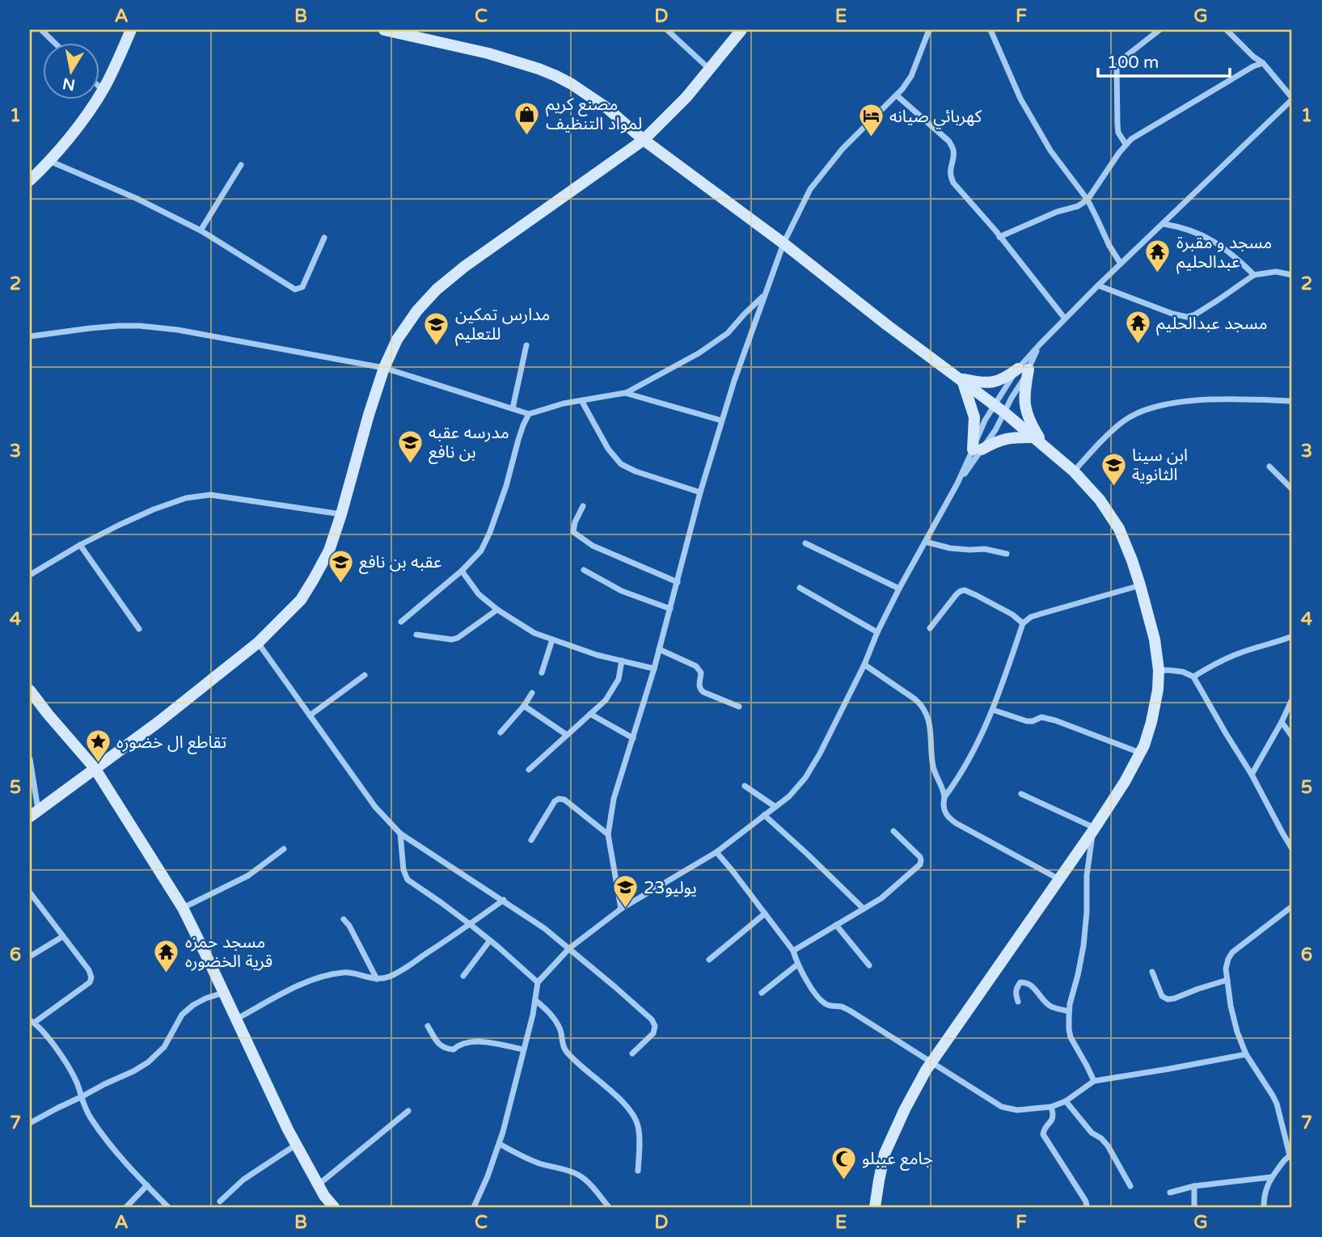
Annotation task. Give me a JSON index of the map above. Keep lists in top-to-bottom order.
{
  "places": {
    "shop": ["مصنع كريم لمواد التنظيف"],
    "hotel": ["كهربائي صيانه"],
    "temple": ["مسجد و مقبرة عبدالحليم", "مسجد عبدالحليم", "مسجد حمزه قرية الخضوره"],
    "school or university": [
      "مدارس تمكين للتعليم",
      "مدرسه عقبه بن نافع",
      "ابن سينا الثانوية",
      "عقبه بن نافع",
      "23يوليو"
    ],
    "place": ["تقاطع ال خضوره"],
    "mosque": ["جامع عيبلو"]
  },
  "scale_bar": "100 m",
  "north": "bottom",
  "grid": {
    "columns": [
      "A",
      "B",
      "C",
      "D",
      "E",
      "F",
      "G"
    ],
    "rows": [
      "1",
      "2",
      "3",
      "4",
      "5",
      "6",
      "7"
    ]
  }
}
